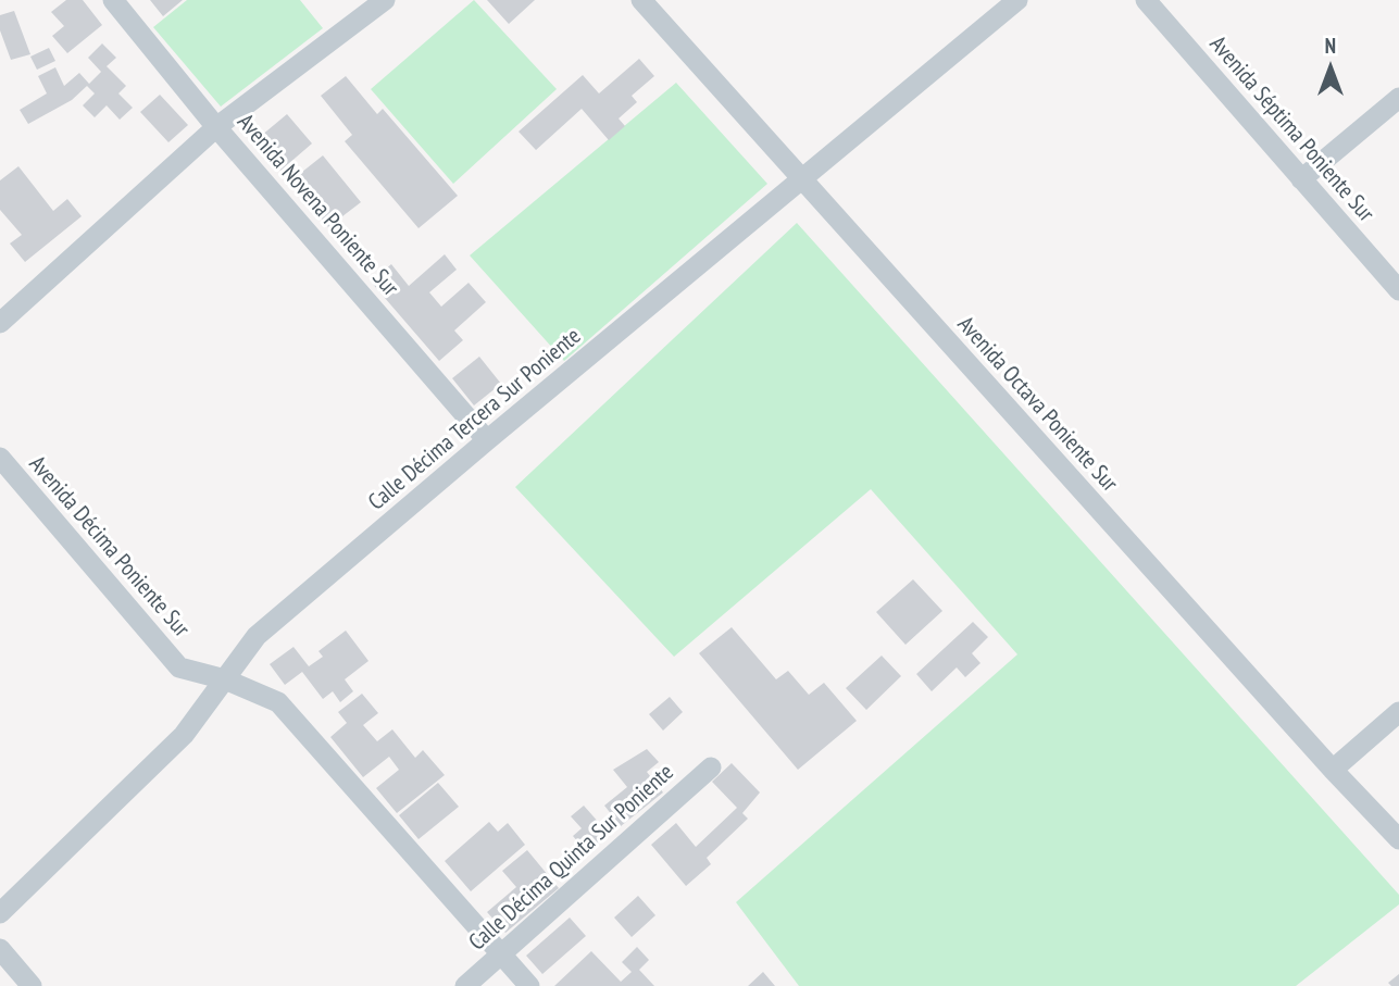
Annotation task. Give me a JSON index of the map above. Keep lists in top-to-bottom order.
{
  "streets": {
    "street": [
      "Avenida Séptima Poniente Sur",
      "Avenida Novena Poniente Sur",
      "Avenida Octava Poniente Sur",
      "Calle Décima Tercera Sur Poniente",
      "Avenida Décima Poniente Sur",
      "Calle Décima Quinta Sur Poniente"
    ]
  },
  "crossings": [
    ["Avenida Novena Poniente Sur", "Calle Décima Tercera Sur Poniente"],
    ["Avenida Octava Poniente Sur", "Calle Décima Tercera Sur Poniente"],
    ["Calle Décima Tercera Sur Poniente", "Avenida Décima Poniente Sur"],
    ["Avenida Décima Poniente Sur", "Calle Décima Quinta Sur Poniente"]
  ],
  "north": "top"
}
